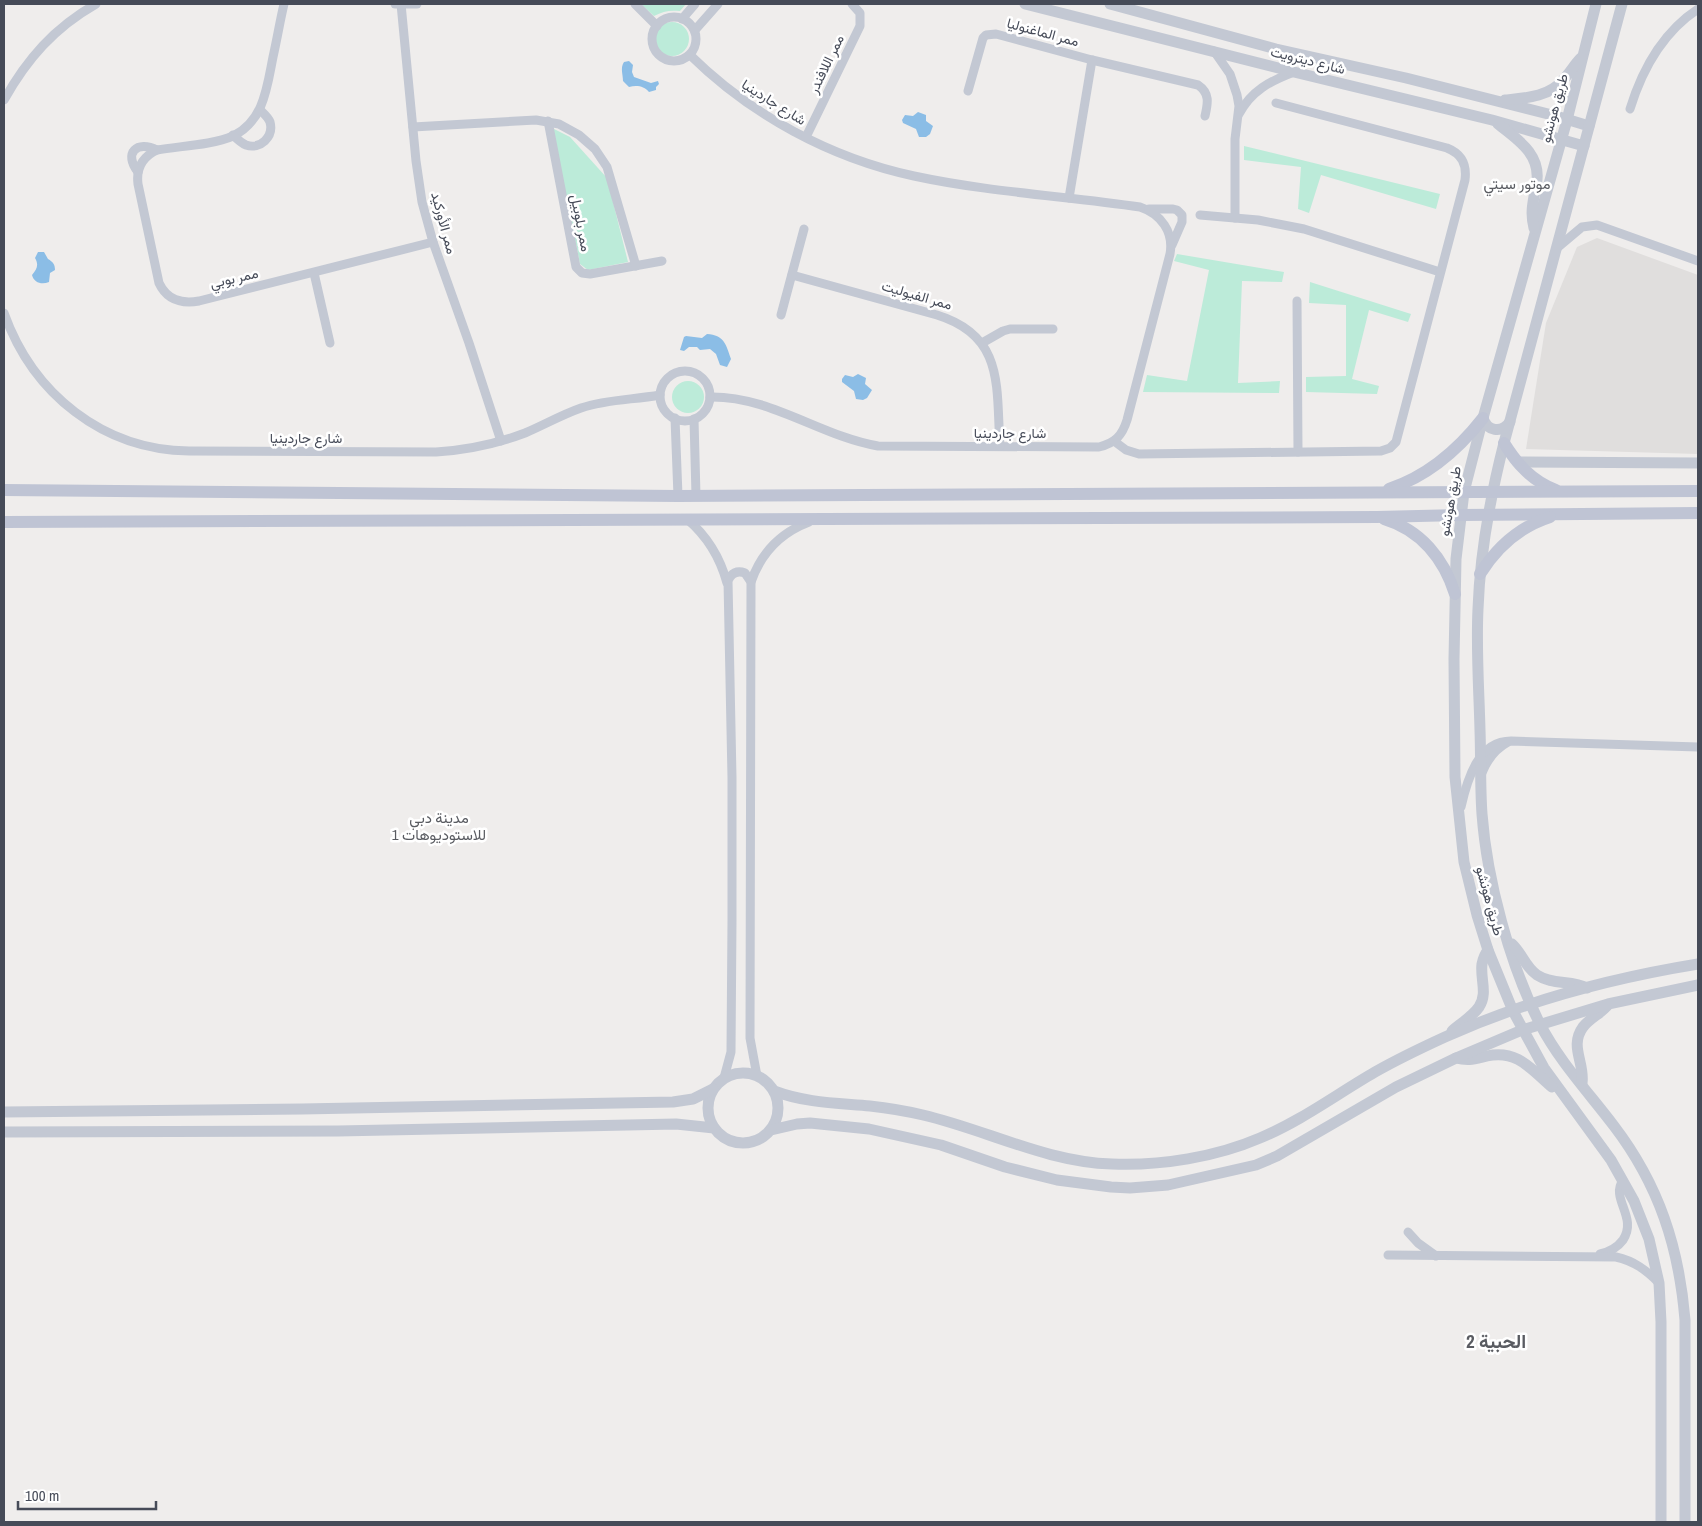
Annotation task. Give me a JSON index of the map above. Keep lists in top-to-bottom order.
{
  "streets": {
    "street": [
      "ممر الماغنوليا",
      "شارع ديترويت",
      "ممر اللافندر",
      "شارع جاردينيا",
      "طريق هونشو",
      "ممر الأوركيد",
      "ممر بلوبيل",
      "ممر بوبي",
      "ممر الفيوليت"
    ]
  },
  "crossings": [
    ["ممر الماغنوليا", "شارع جاردينيا"],
    ["شارع ديترويت", "طريق هونشو"],
    ["ممر اللافندر", "شارع جاردينيا"],
    ["شارع جاردينيا", "ممر الأوركيد"],
    ["شارع جاردينيا", "ممر الفيوليت"],
    ["ممر الأوركيد", "ممر بوبي"]
  ],
  "districts": ["موتور سيتي", "مدينة دبي للاستوديوهات 1", "الحبية 2"],
  "scale_bar": "100 m"
}
